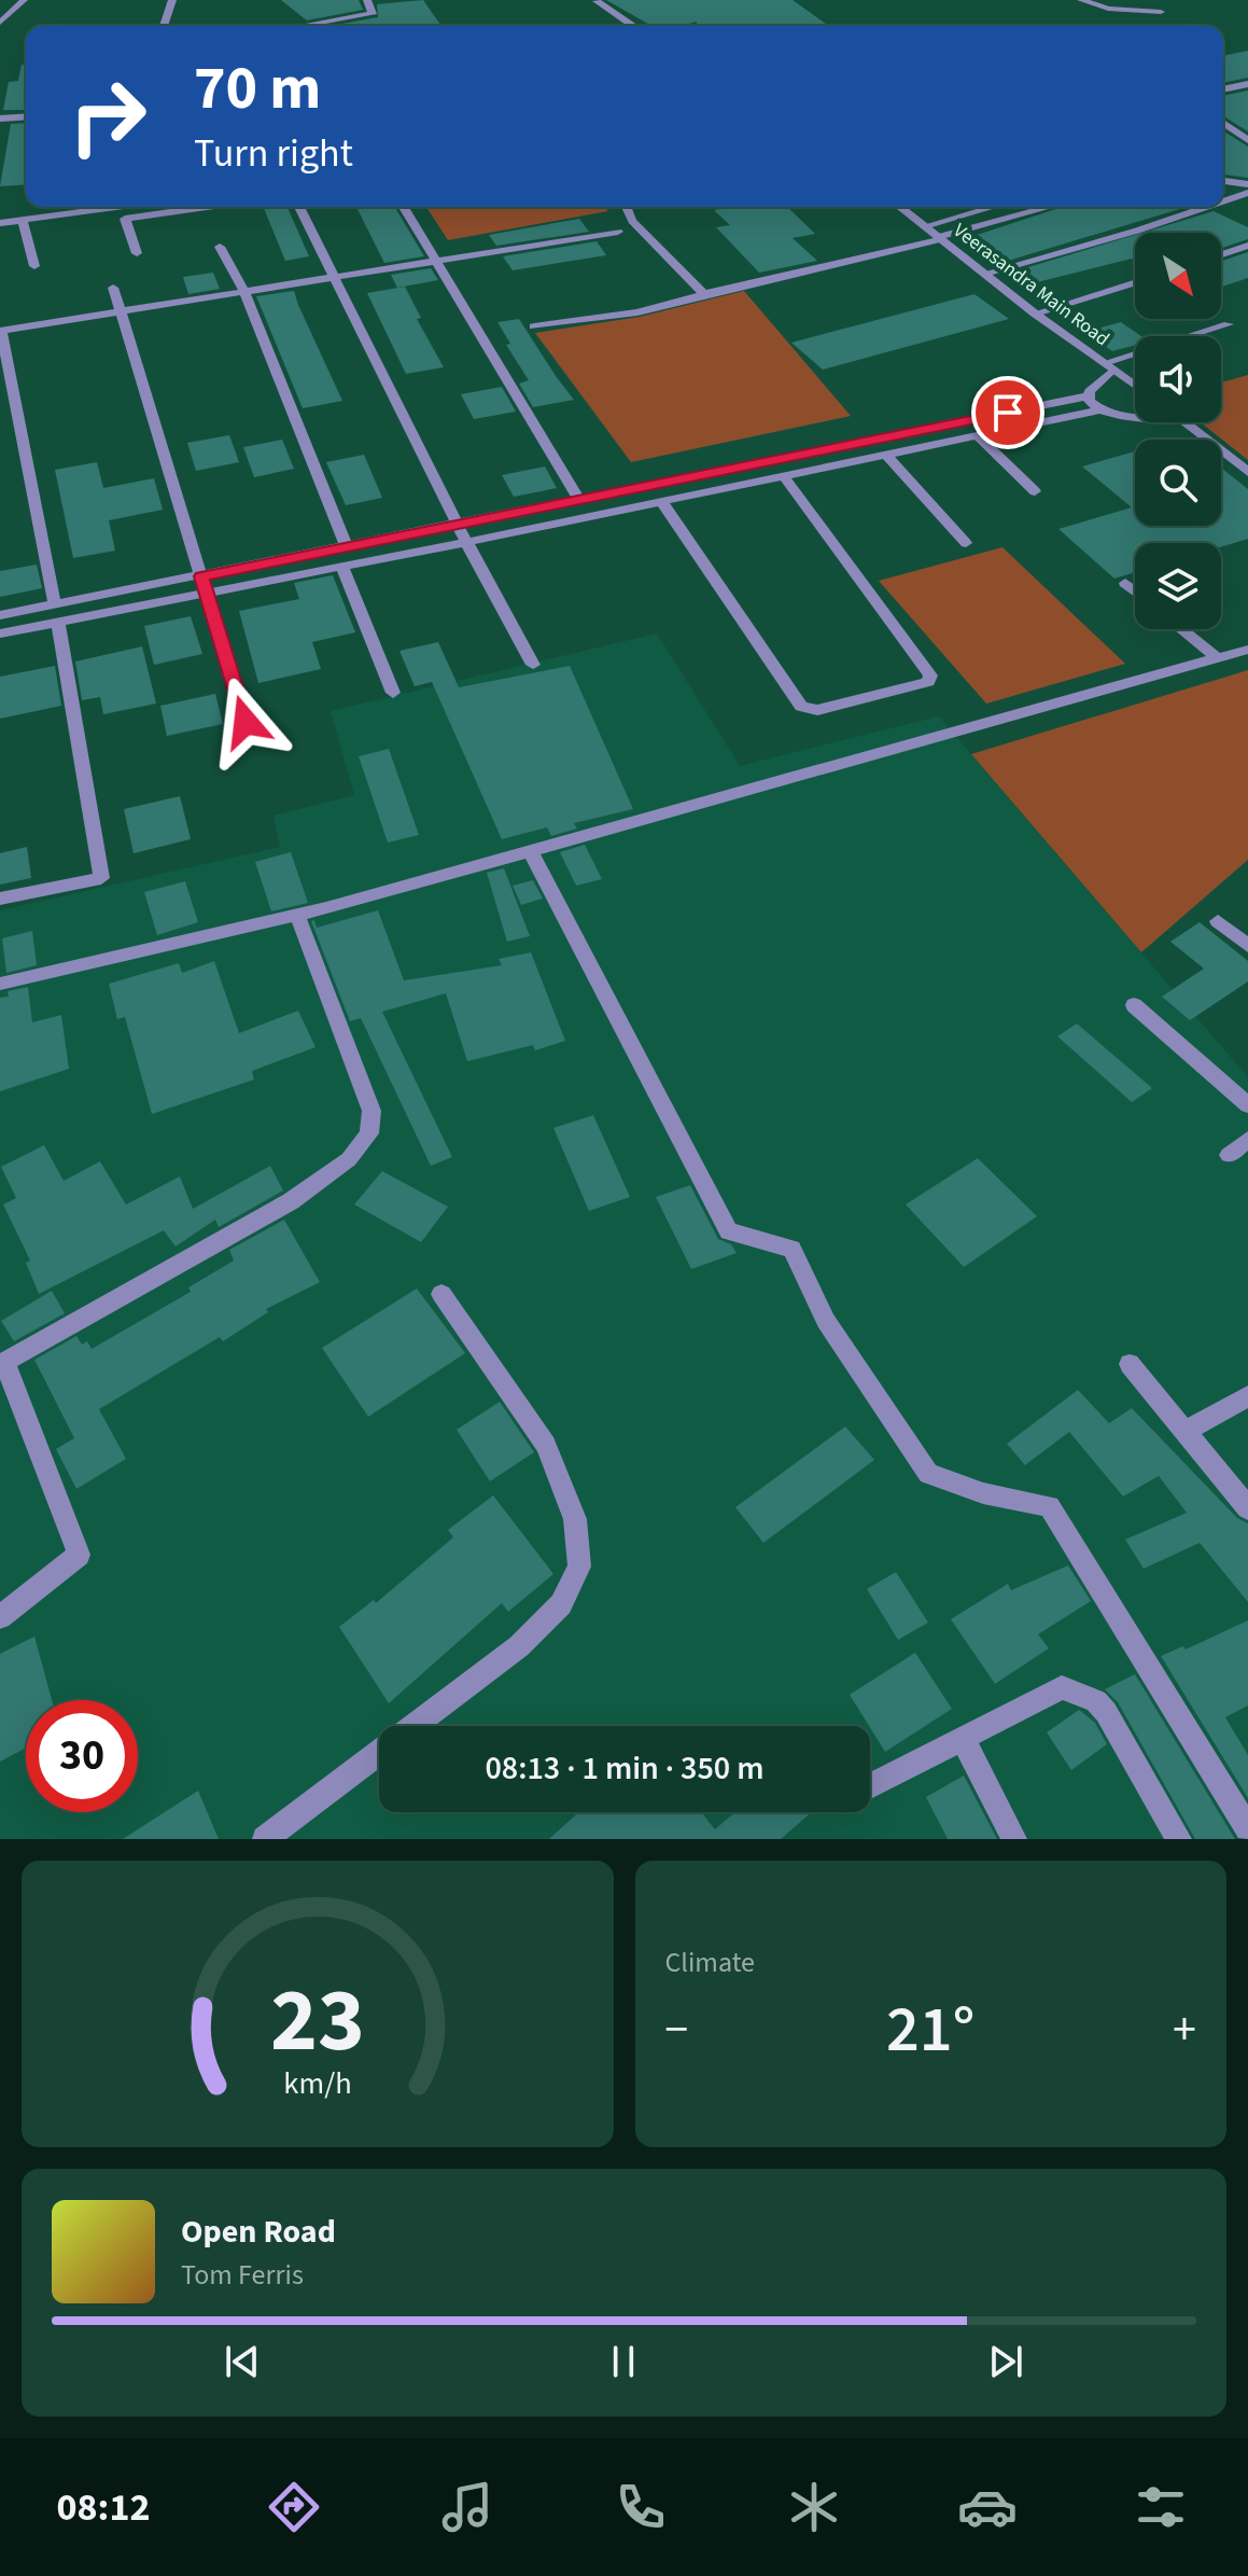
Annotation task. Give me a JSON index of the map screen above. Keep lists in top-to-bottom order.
{
  "streets": {
    "street": ["Veerasandra Main Road"]
  },
  "north": "bottom right",
  "page": {
    "turn": ["70 m", "Turn right"],
    "limit": "30",
    "trip": "08:13 · 1 min · 350 m",
    "tile": "Climate",
    "heat": ["−", "21°", "+"],
    "song": ["Open Road", "Tom Ferris"],
    "tabs": "08:12",
    "gauge": ["23", "km/h"]
  }
}
